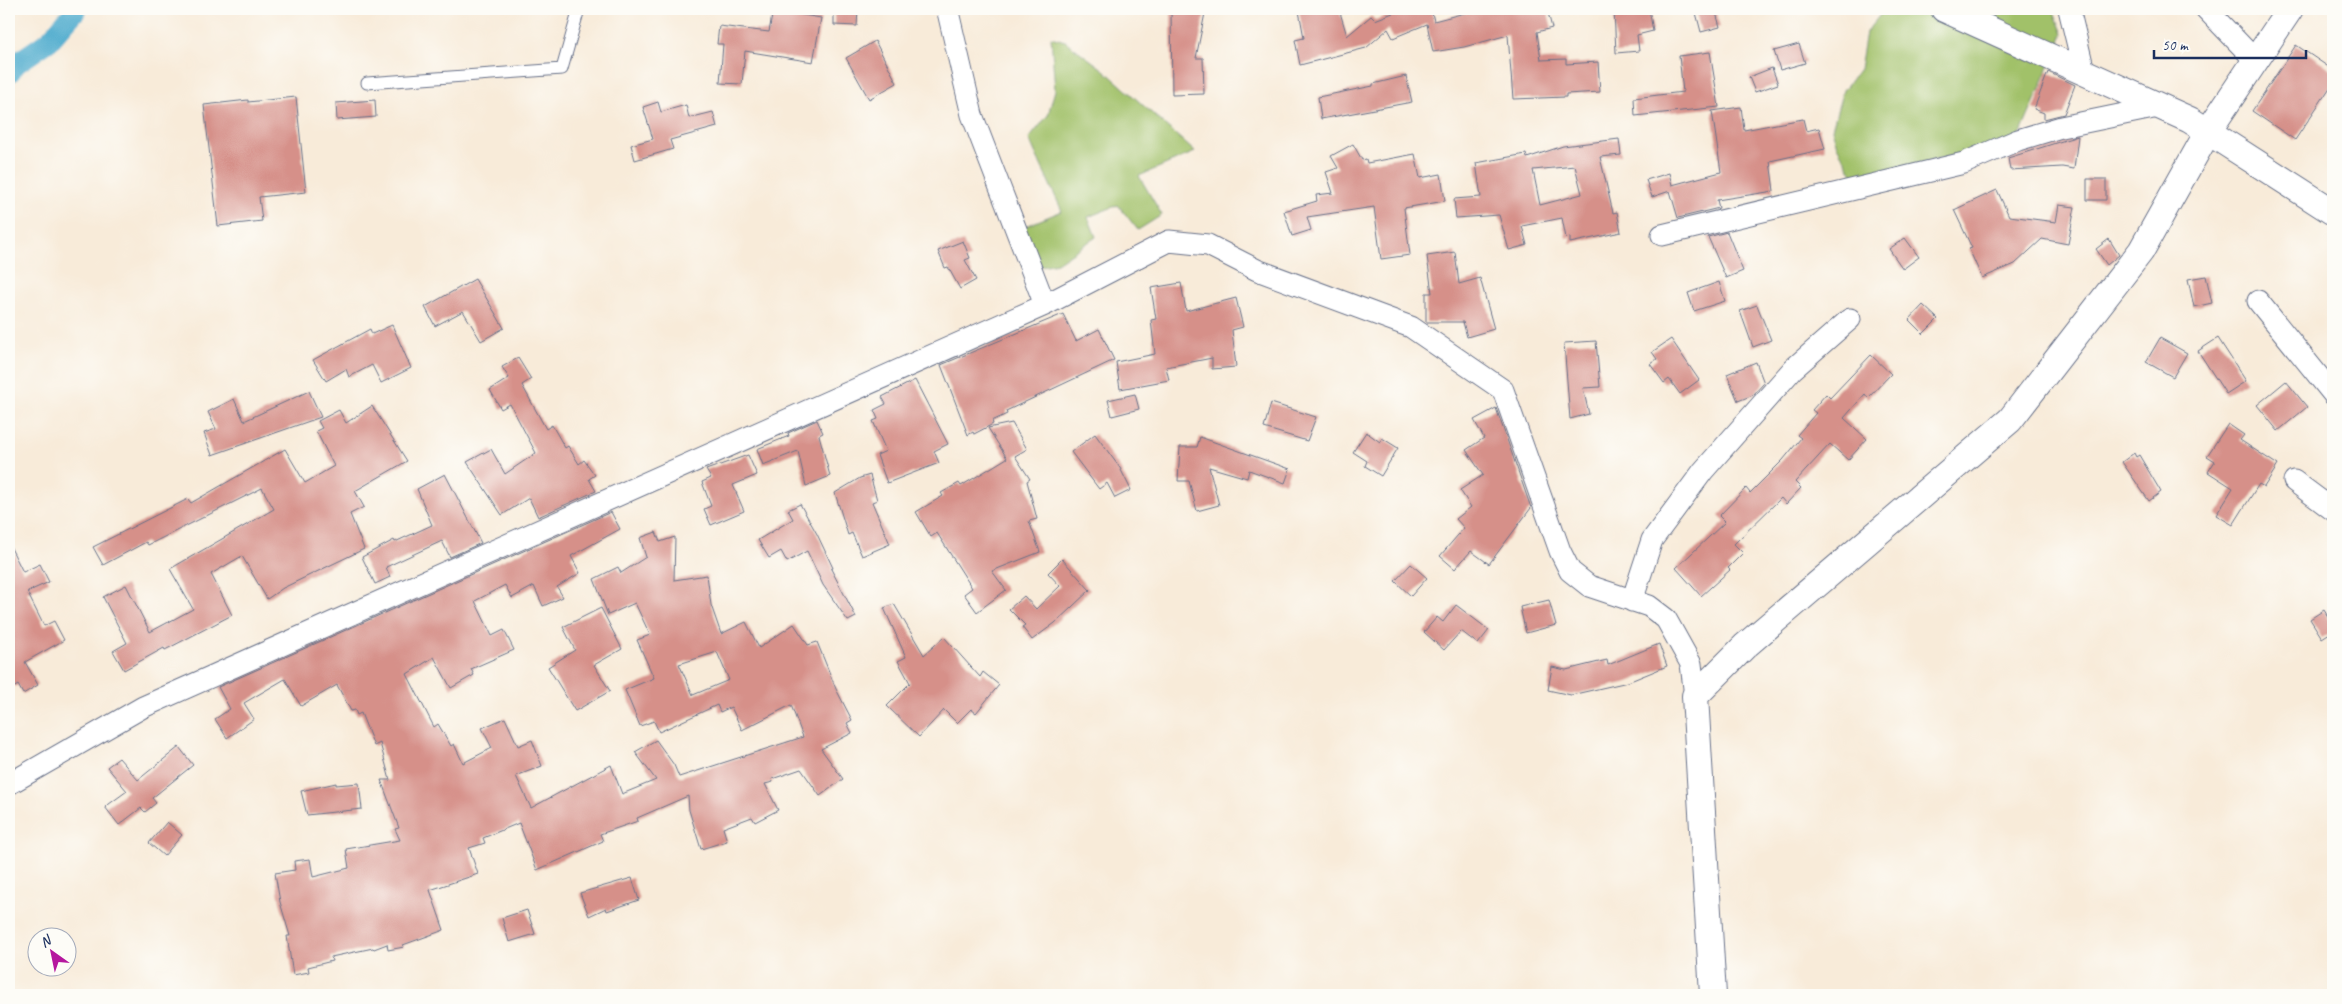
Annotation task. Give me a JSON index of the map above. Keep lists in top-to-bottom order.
{
  "scale_bar": "50 m",
  "north": "top left"
}
